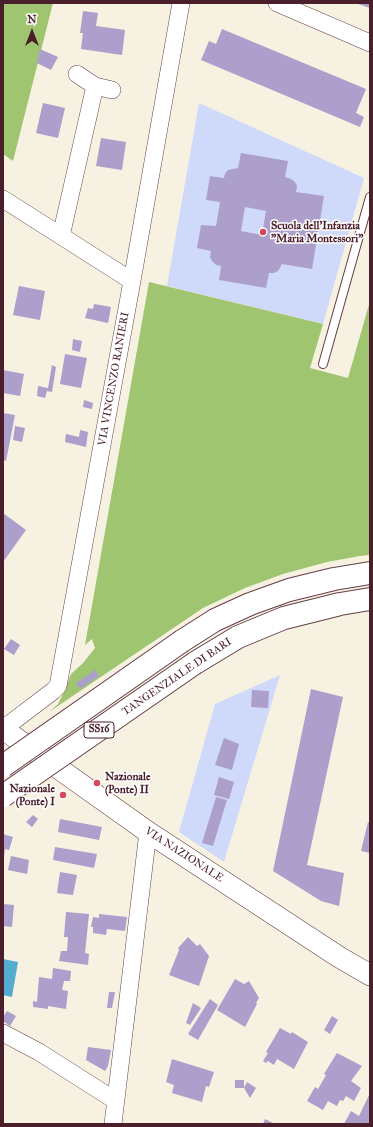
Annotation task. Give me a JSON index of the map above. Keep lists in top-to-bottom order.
{
  "streets": {
    "highway": ["TANGENZIALE DI BARI", "SS16"],
    "street": ["VIA VINCENZO RANIERI", "VIA NAZIONALE"]
  },
  "crossings": [
    ["VIA VINCENZO RANIERI", "VIA NAZIONALE"]
  ],
  "places": ["Scuola dell'Infanzia \"Maria Montessori\"", "Nazionale (Ponte) II", "Nazionale (Ponte) I"],
  "north": "top"
}
